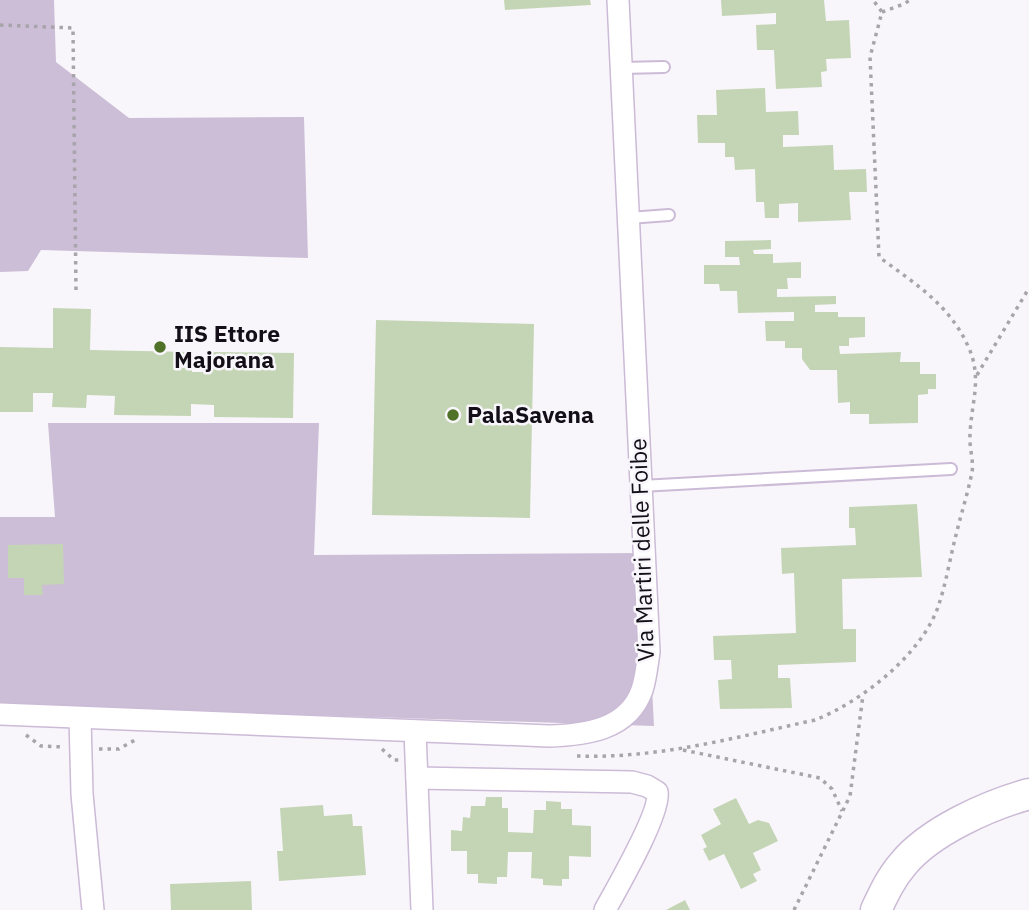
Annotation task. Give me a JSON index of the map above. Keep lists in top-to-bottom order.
{
  "streets": {
    "street": ["Via Martiri delle Foibe"]
  },
  "places": ["IIS Ettore Majorana", "PalaSavena"]
}
